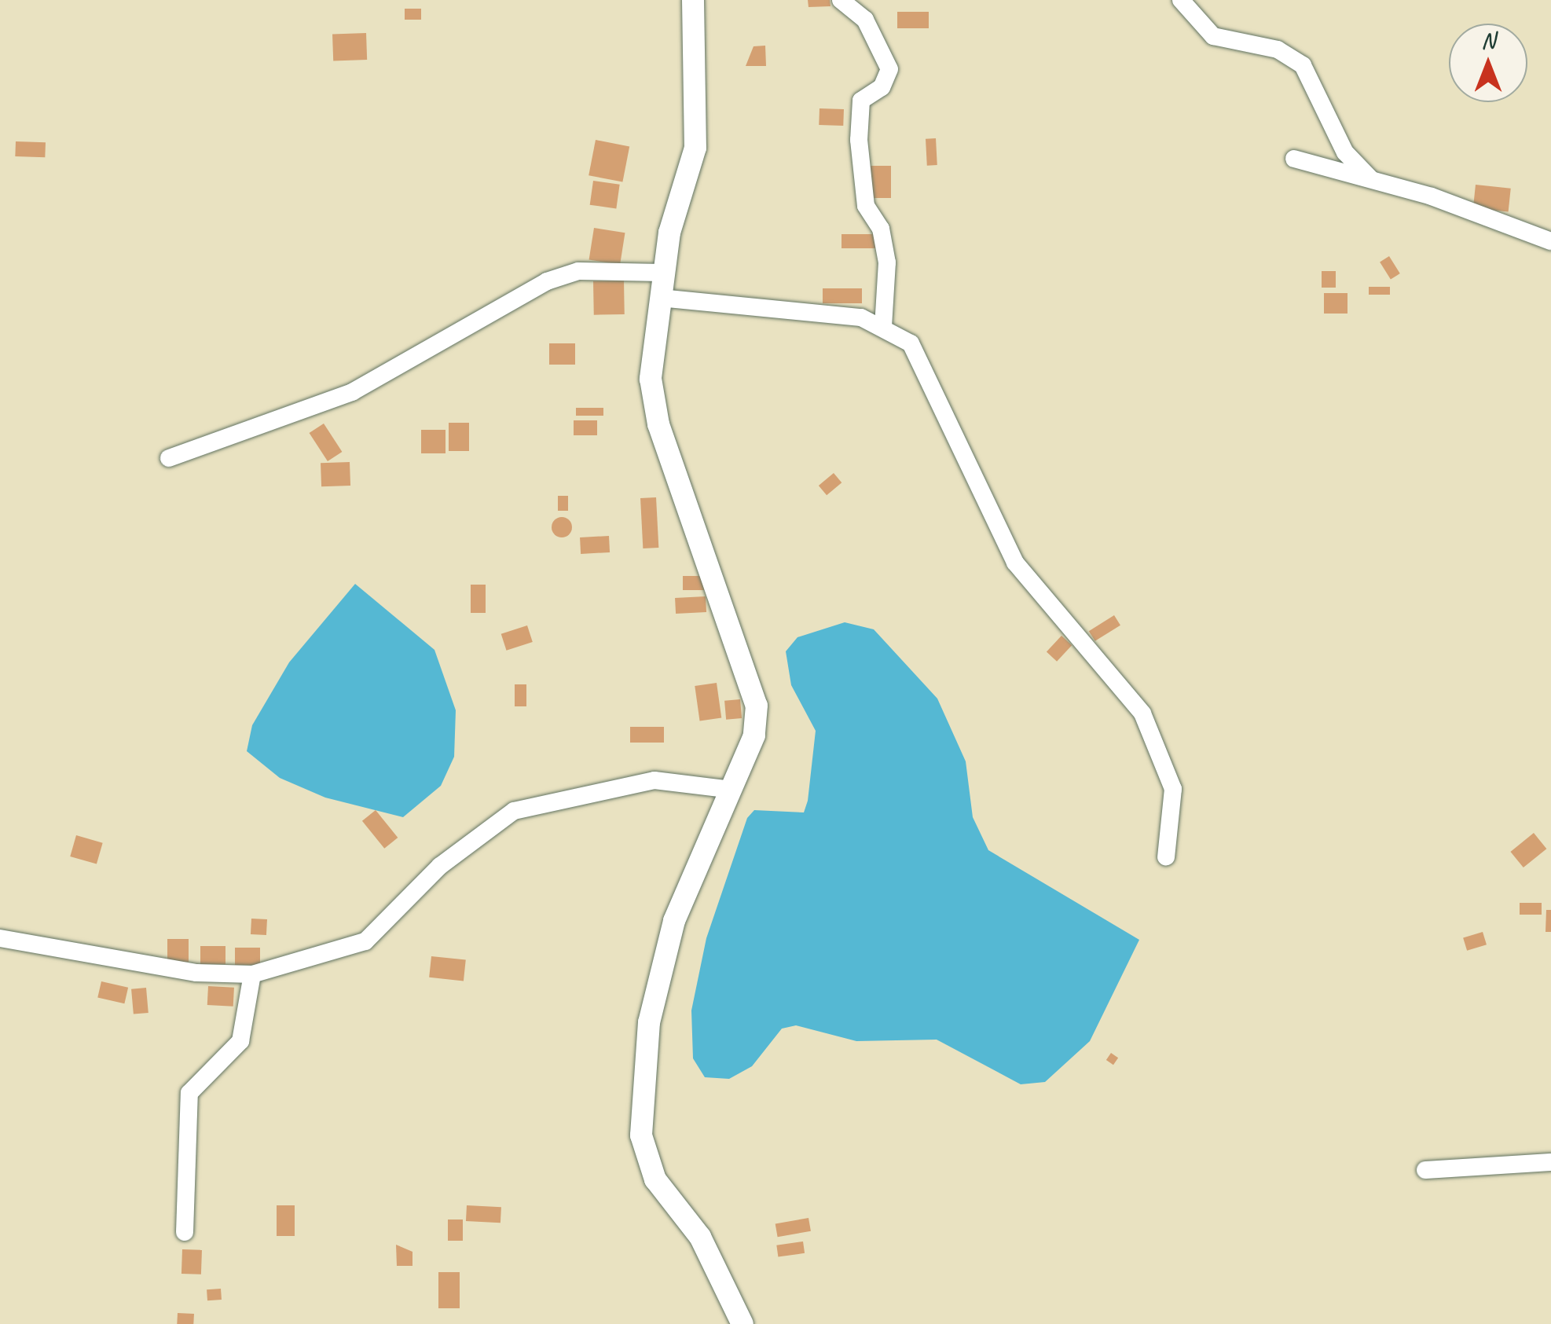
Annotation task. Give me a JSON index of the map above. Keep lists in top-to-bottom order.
{
  "north": "top"
}
